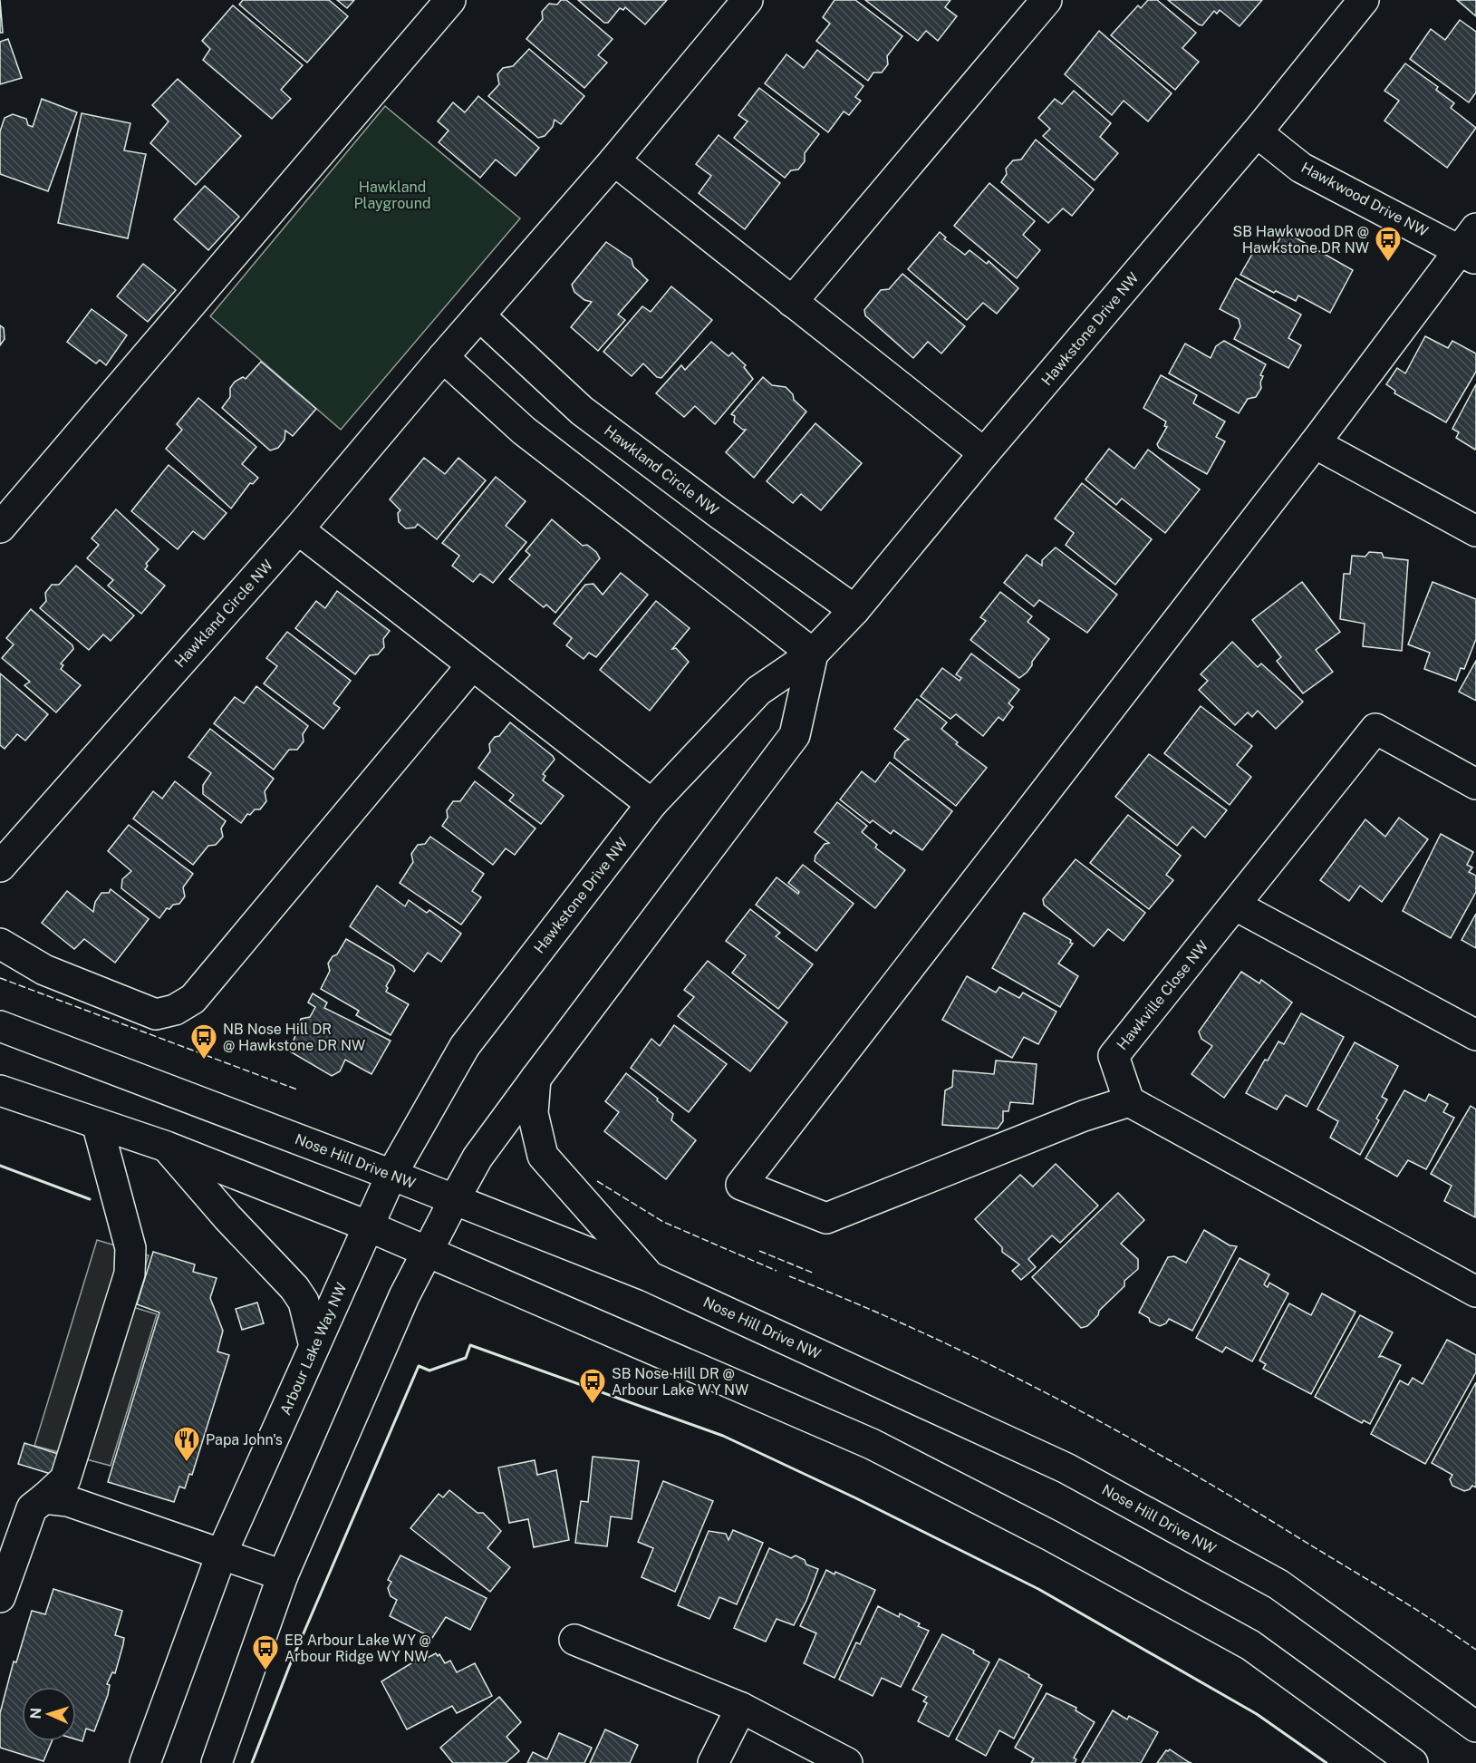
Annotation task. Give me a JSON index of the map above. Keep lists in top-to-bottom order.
{
  "streets": {
    "street": [
      "Hawkwood Drive NW",
      "Hawkstone Drive NW",
      "Hawkland Circle NW",
      "Hawkville Close NW",
      "Nose Hill Drive NW",
      "Arbour Lake Way NW"
    ]
  },
  "crossings": [
    ["Hawkwood Drive NW", "Hawkstone Drive NW"],
    ["Hawkstone Drive NW", "Hawkland Circle NW"],
    ["Hawkstone Drive NW", "Nose Hill Drive NW"],
    ["Hawkstone Drive NW", "Arbour Lake Way NW"],
    ["Nose Hill Drive NW", "Arbour Lake Way NW"]
  ],
  "parks": ["Hawkland Playground"],
  "places": {
    "bus stop": [
      "SB Hawkwood DR @ Hawkstone DR NW",
      "NB Nose Hill DR @ Hawkstone DR NW",
      "SB Nose Hill DR @ Arbour Lake WY NW",
      "EB Arbour Lake WY @ Arbour Ridge WY NW"
    ],
    "restaurant": ["Papa John's"]
  },
  "north": "left"
}
